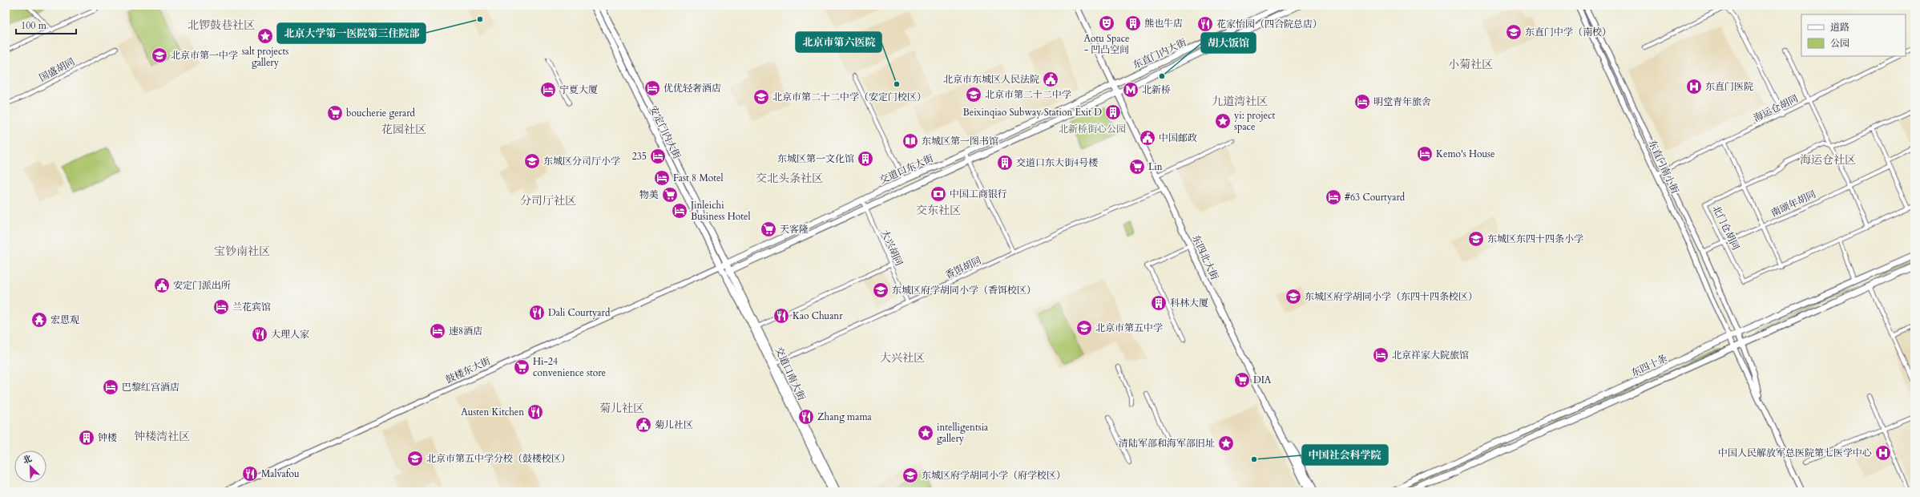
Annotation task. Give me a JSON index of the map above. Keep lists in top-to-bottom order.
{
  "streets": {
    "main road": [
      "东直门内大街",
      "安定门内大街",
      "东直门南小街",
      "交道口东大街",
      "东四北大街",
      "东四十条",
      "鼓楼东大街",
      "交道口南大街"
    ],
    "street": [
      "国盛胡同",
      "海运仓胡同",
      "南颂年胡同",
      "北门仓胡同",
      "大兴胡同",
      "香饵胡同"
    ]
  },
  "crossings": [
    ["东直门内大街", "交道口东大街"],
    ["东直门内大街", "东四北大街"],
    ["海运仓胡同", "东直门南小街"],
    ["安定门内大街", "交道口东大街"],
    ["安定门内大街", "鼓楼东大街"],
    ["安定门内大街", "交道口南大街"],
    ["东直门南小街", "南颂年胡同"],
    ["东直门南小街", "东四十条"],
    ["交道口东大街", "大兴胡同"],
    ["交道口东大街", "东四北大街"],
    ["交道口东大街", "鼓楼东大街"],
    ["交道口东大街", "交道口南大街"],
    ["南颂年胡同", "北门仓胡同"],
    ["大兴胡同", "香饵胡同"],
    ["东四北大街", "香饵胡同"],
    ["香饵胡同", "交道口南大街"],
    ["鼓楼东大街", "交道口南大街"]
  ],
  "districts": [
    "北锣鼓巷社区",
    "小菊社区",
    "九道湾社区",
    "花园社区",
    "海运仓社区",
    "交北头条社区",
    "分司厅社区",
    "交东社区",
    "宝钞南社区",
    "大兴社区",
    "菊儿社区",
    "钟楼湾社区"
  ],
  "parks": ["北新桥街心公园"],
  "places": {
    "other": [
      "北京大学第一医院第三住院部",
      "胡大饭馆",
      "北京市第六医院",
      "中国社会科学院"
    ],
    "theatre": ["Aotu Space - 凹凸空间"],
    "building": [
      "熊也牛店",
      "Beixinqiao Subway Station Exit D",
      "东城区第一文化馆",
      "交道口东大街4号楼",
      "科林大厦",
      "钟楼"
    ],
    "restaurant": [
      "花家怡园（四合院总店）",
      "Dali Courtyard",
      "Kao Chuanr",
      "大理人家",
      "Austen Kitchen",
      "Zhang mama",
      "Malvafou"
    ],
    "school or university": [
      "东直门中学（南校）",
      "北京市第一中学",
      "北京市第二十二中学",
      "北京市第二十二中学（安定门校区）",
      "东城区分司厅小学",
      "东城区东四十四条小学",
      "东城区府学胡同小学（香饵校区）",
      "东城区府学胡同小学（东四十四条校区）",
      "北京市第五中学",
      "北京市第五中学分校（鼓楼校区）",
      "东城区府学胡同小学（府学校区）"
    ],
    "place": [
      "salt projects gallery",
      "yi: project space",
      "intelligentsia gallery",
      "清陆军部和海军部旧址"
    ],
    "public building": [
      "北京市东城区人民法院",
      "中国邮政",
      "安定门派出所",
      "菊儿社区"
    ],
    "hospital": ["东直门医院", "中国人民解放军总医院第七医学中心"],
    "hotel": [
      "优优轻奢酒店",
      "宁夏大厦",
      "明堂青年旅舍",
      "Kemo's House",
      "235",
      "Fast 8 Motel",
      "#63 Courtyard",
      "Jinleichi Business Hotel",
      "兰花宾馆",
      "速8酒店",
      "北京祥家大院旅馆",
      "巴黎红宫酒店"
    ],
    "metro station": ["北新桥"],
    "supermarket": [
      "boucherie gerard",
      "Lin",
      "物美",
      "天客隆",
      "Hi-24 convenience store",
      "DIA"
    ],
    "library": ["东城区第一图书馆"],
    "bank": ["中国工商银行"],
    "temple": ["宏恩观"]
  },
  "legend": ["道路", "公园"],
  "scale_bar": "100 m",
  "north": "top left"
}
